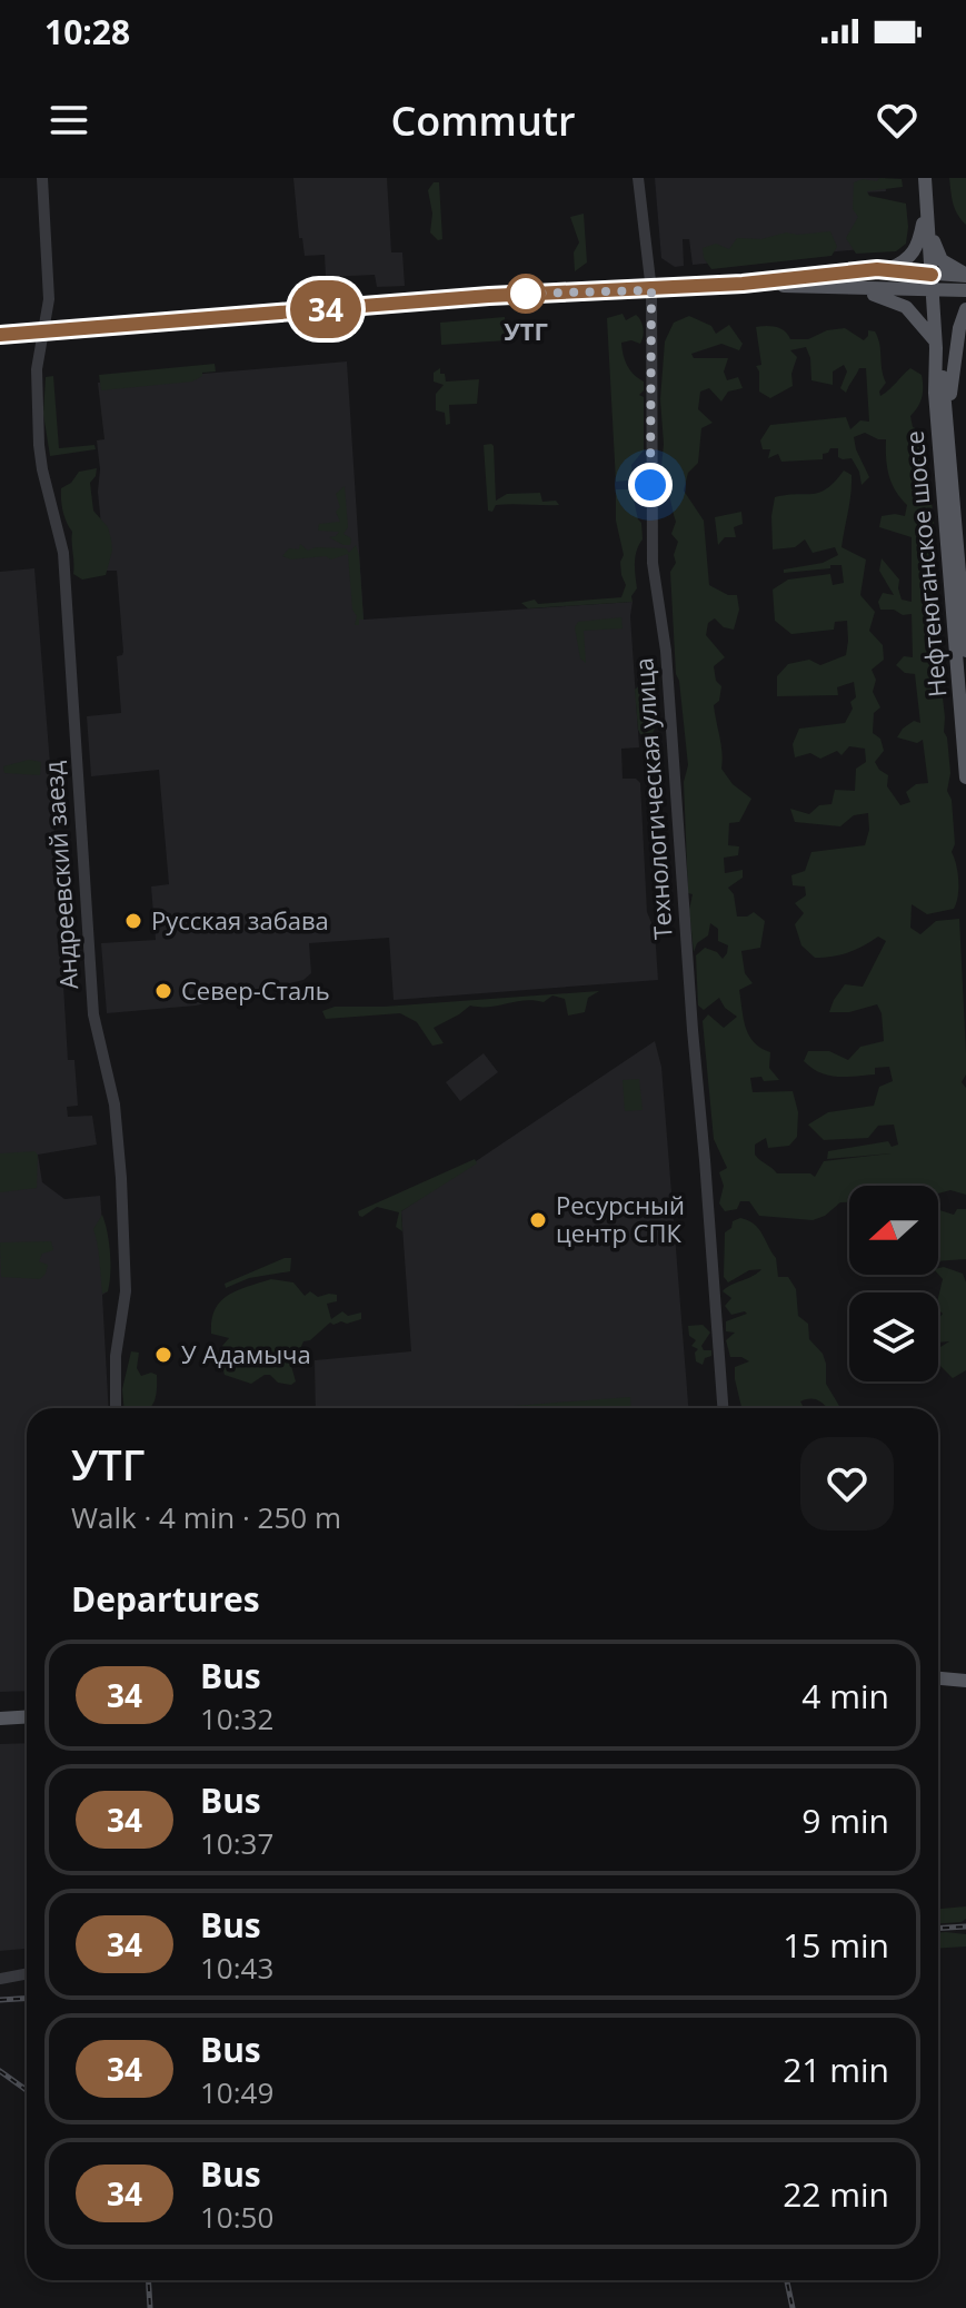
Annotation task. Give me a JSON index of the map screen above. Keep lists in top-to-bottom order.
{
  "streets": {
    "main road": ["Нефтеюганское шоссе"],
    "street": ["Технологическая улица", "Андреевский заезд"]
  },
  "places": [
    "УТГ",
    "Русская забава",
    "Север-Сталь",
    "Ресурсный центр СПК",
    "У Адамыча"
  ],
  "lines": ["bus line 34"],
  "north": "left",
  "page": {
    "status": "10:28",
    "header": "Commutr",
    "on_map": "34",
    "heading": [
      ["УТГ", "Walk · 4 min · 250 m"],
      "Departures"
    ],
    "list": [
      {
        "mark": "34",
        "name": "Bus",
        "note": "10:32",
        "value": "4 min"
      },
      {
        "mark": "34",
        "name": "Bus",
        "note": "10:37",
        "value": "9 min"
      },
      {
        "mark": "34",
        "name": "Bus",
        "note": "10:43",
        "value": "15 min"
      },
      {
        "mark": "34",
        "name": "Bus",
        "note": "10:49",
        "value": "21 min"
      },
      {
        "mark": "34",
        "name": "Bus",
        "note": "10:50",
        "value": "22 min"
      }
    ]
  }
}
